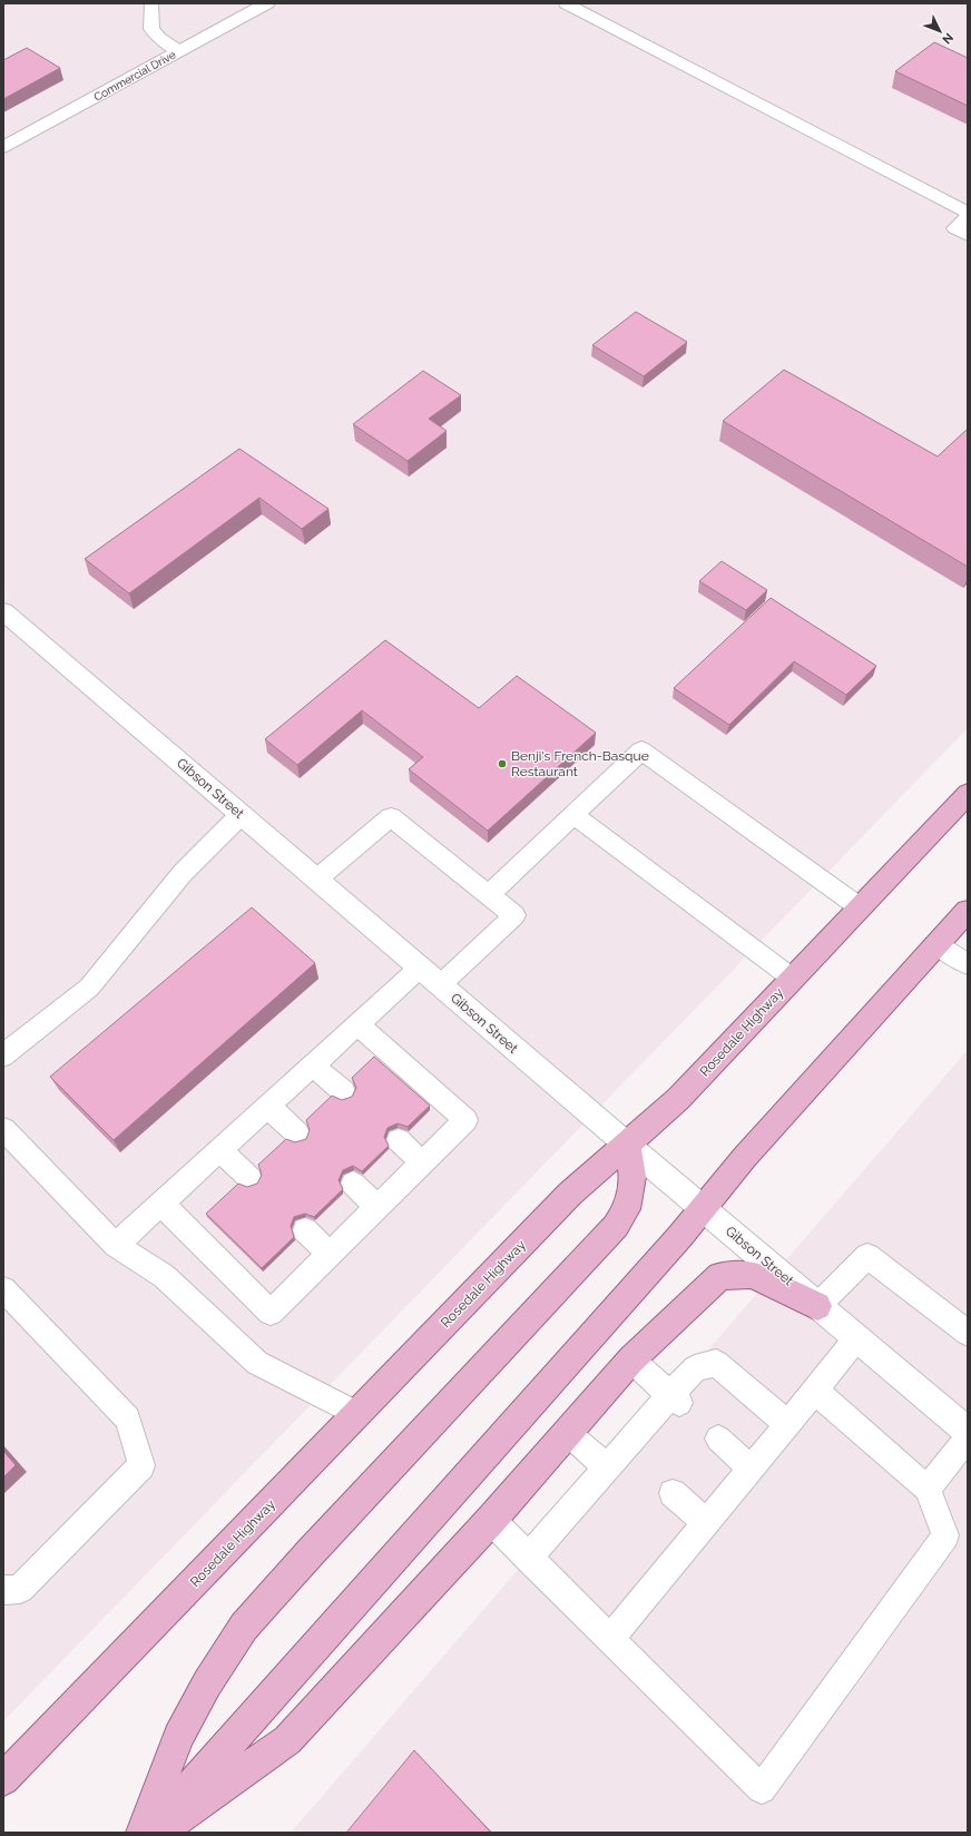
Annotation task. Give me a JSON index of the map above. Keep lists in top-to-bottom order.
{
  "streets": {
    "main road": ["Rosedale Highway"],
    "street": ["Commercial Drive", "Gibson Street"]
  },
  "crossings": [
    ["Gibson Street", "Rosedale Highway"]
  ],
  "places": ["Benji's French-Basque Restaurant"],
  "north": "bottom right"
}
